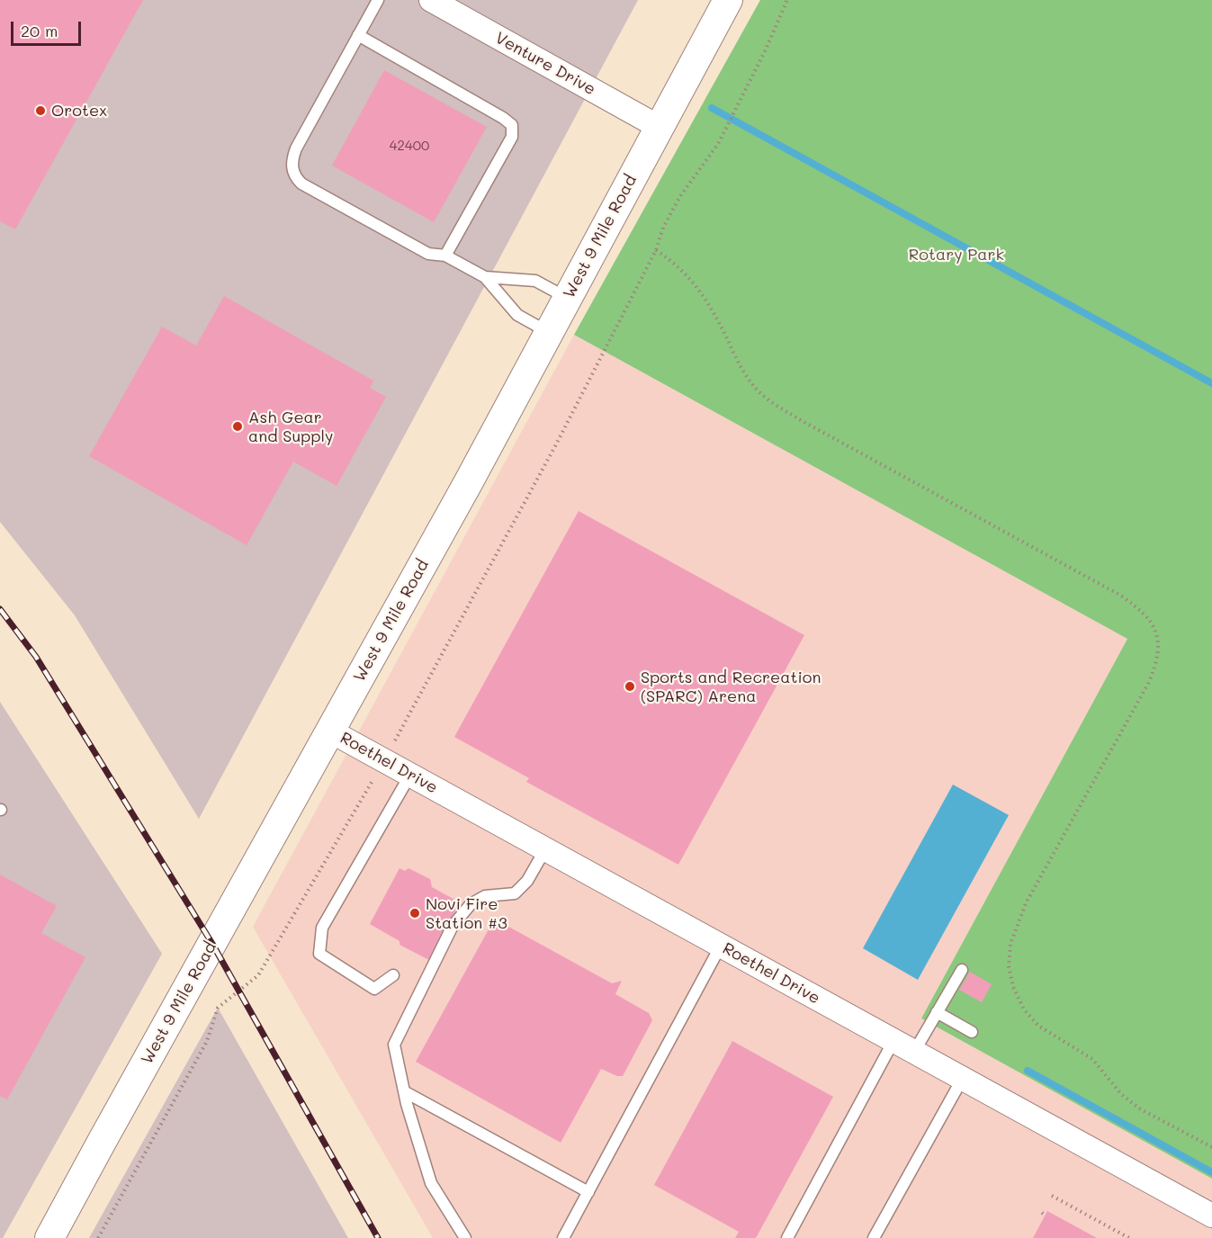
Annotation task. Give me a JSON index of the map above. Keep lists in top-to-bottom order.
{
  "streets": {
    "street": ["Venture Drive", "West 9 Mile Road", "Roethel Drive"]
  },
  "crossings": [
    ["Venture Drive", "West 9 Mile Road"],
    ["West 9 Mile Road", "Roethel Drive"]
  ],
  "parks": ["Rotary Park"],
  "places": [
    "Orotex",
    "Ash Gear and Supply",
    "Sports and Recreation (SPARC) Arena",
    "Novi Fire Station #3"
  ],
  "house_numbers": ["42400"],
  "scale_bar": "20 m"
}
